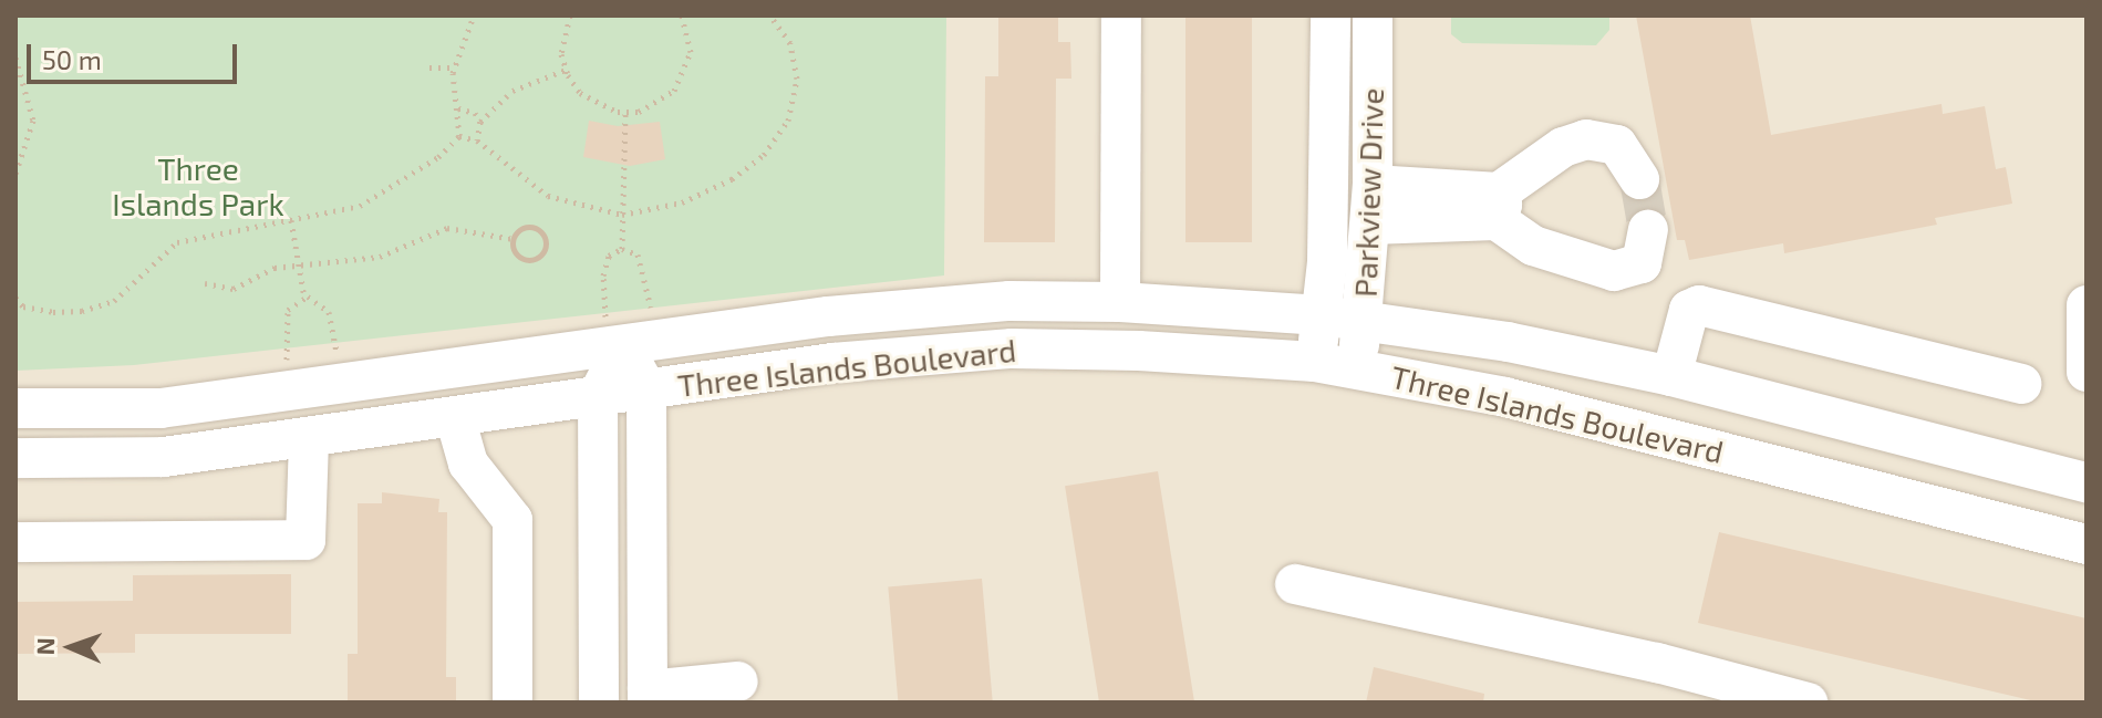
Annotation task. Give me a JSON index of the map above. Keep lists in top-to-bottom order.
{
  "streets": {
    "street": ["Parkview Drive", "Three Islands Boulevard"]
  },
  "crossings": [
    ["Parkview Drive", "Three Islands Boulevard"]
  ],
  "parks": ["Three Islands Park"],
  "scale_bar": "50 m",
  "north": "left"
}
